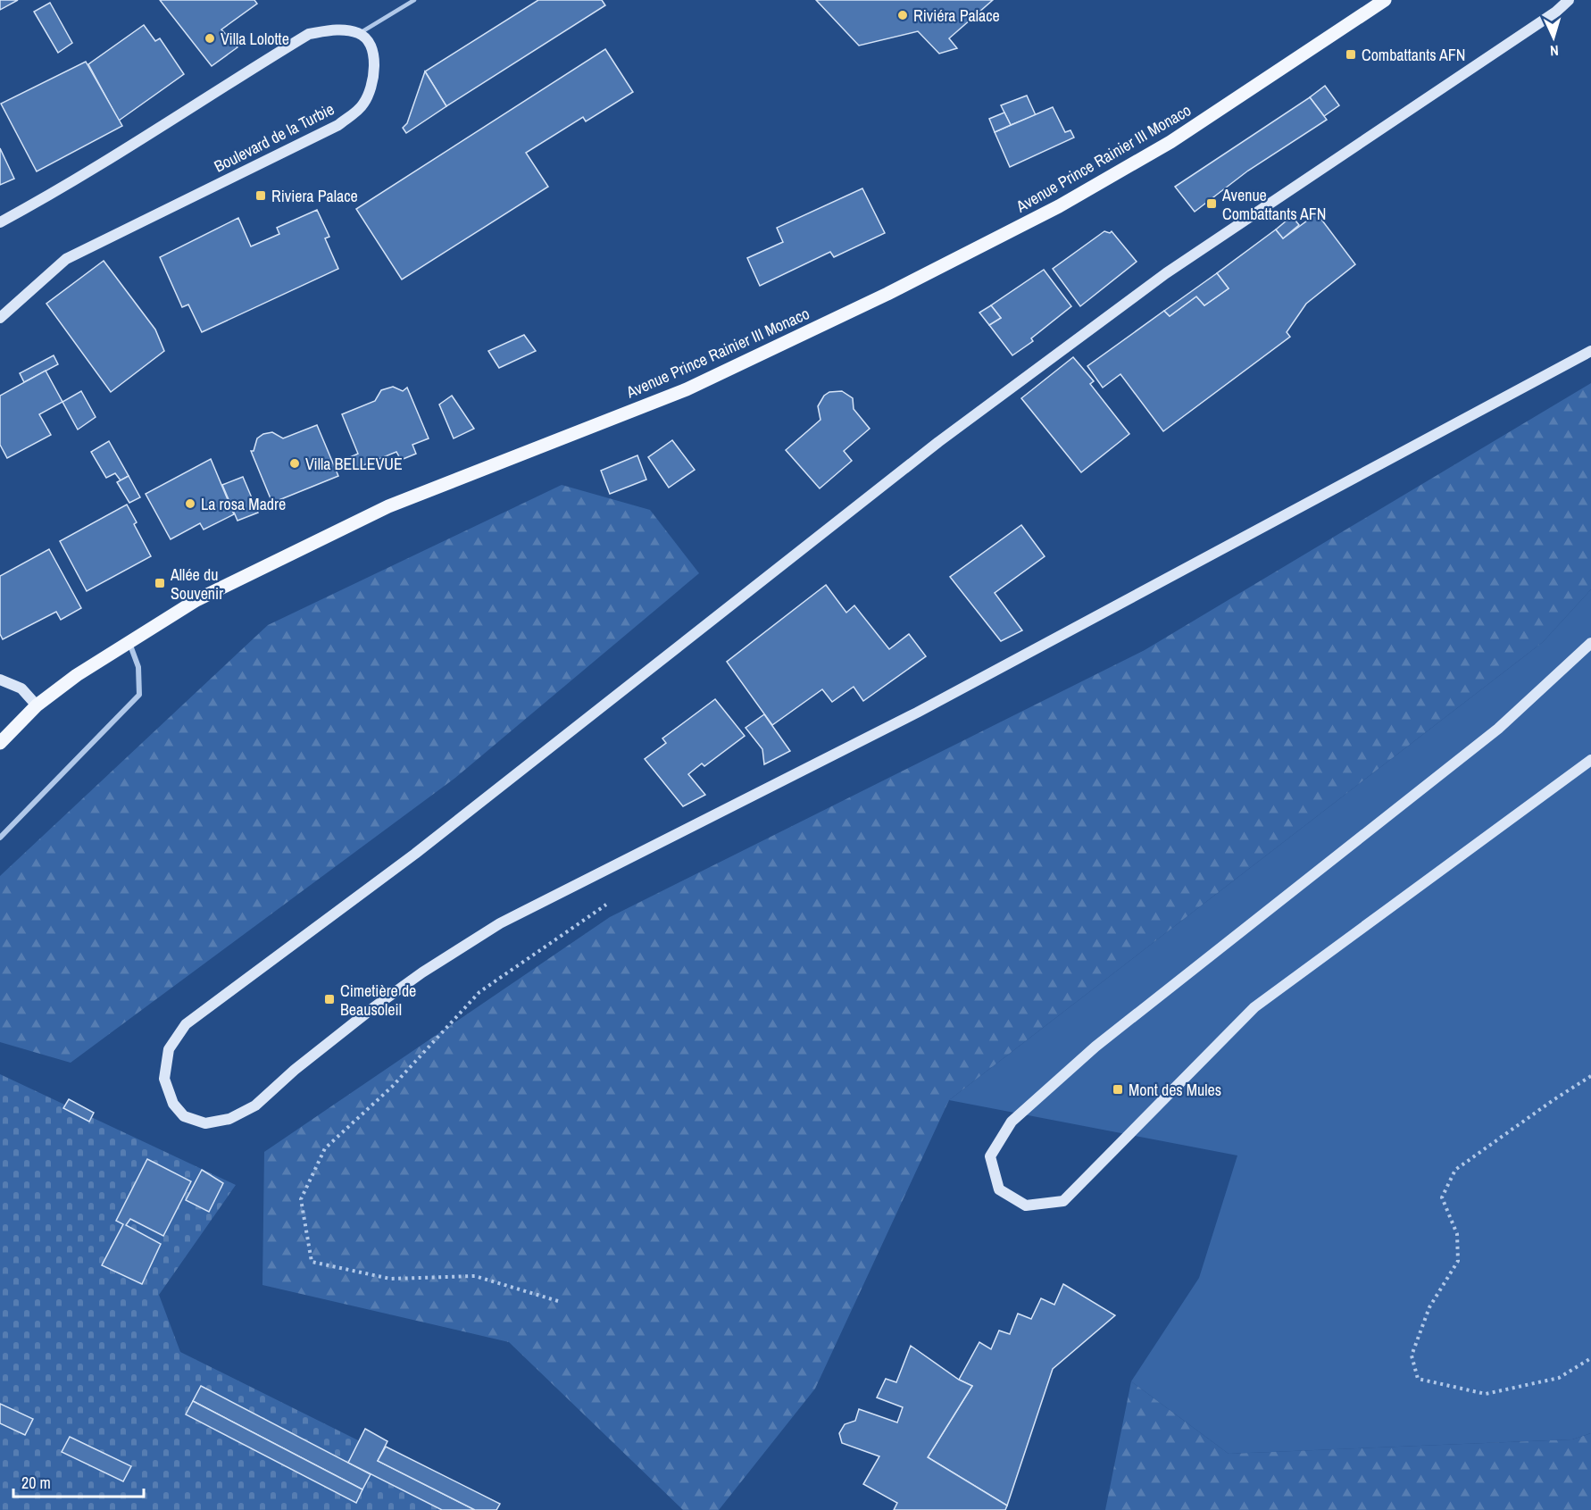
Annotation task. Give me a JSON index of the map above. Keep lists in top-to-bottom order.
{
  "streets": {
    "main road": ["Avenue Prince Rainier III Monaco"],
    "street": ["Boulevard de la Turbie"]
  },
  "places": {
    "other": [
      "Riviéra Palace",
      "Villa Lolotte",
      "Villa BELLEVUE",
      "La rosa Madre"
    ],
    "transit": [
      "Combattants AFN",
      "Riviera Palace",
      "Avenue Combattants AFN",
      "Allée du Souvenir",
      "Cimetière de Beausoleil",
      "Mont des Mules"
    ]
  },
  "scale_bar": "20 m",
  "north": "bottom"
}
